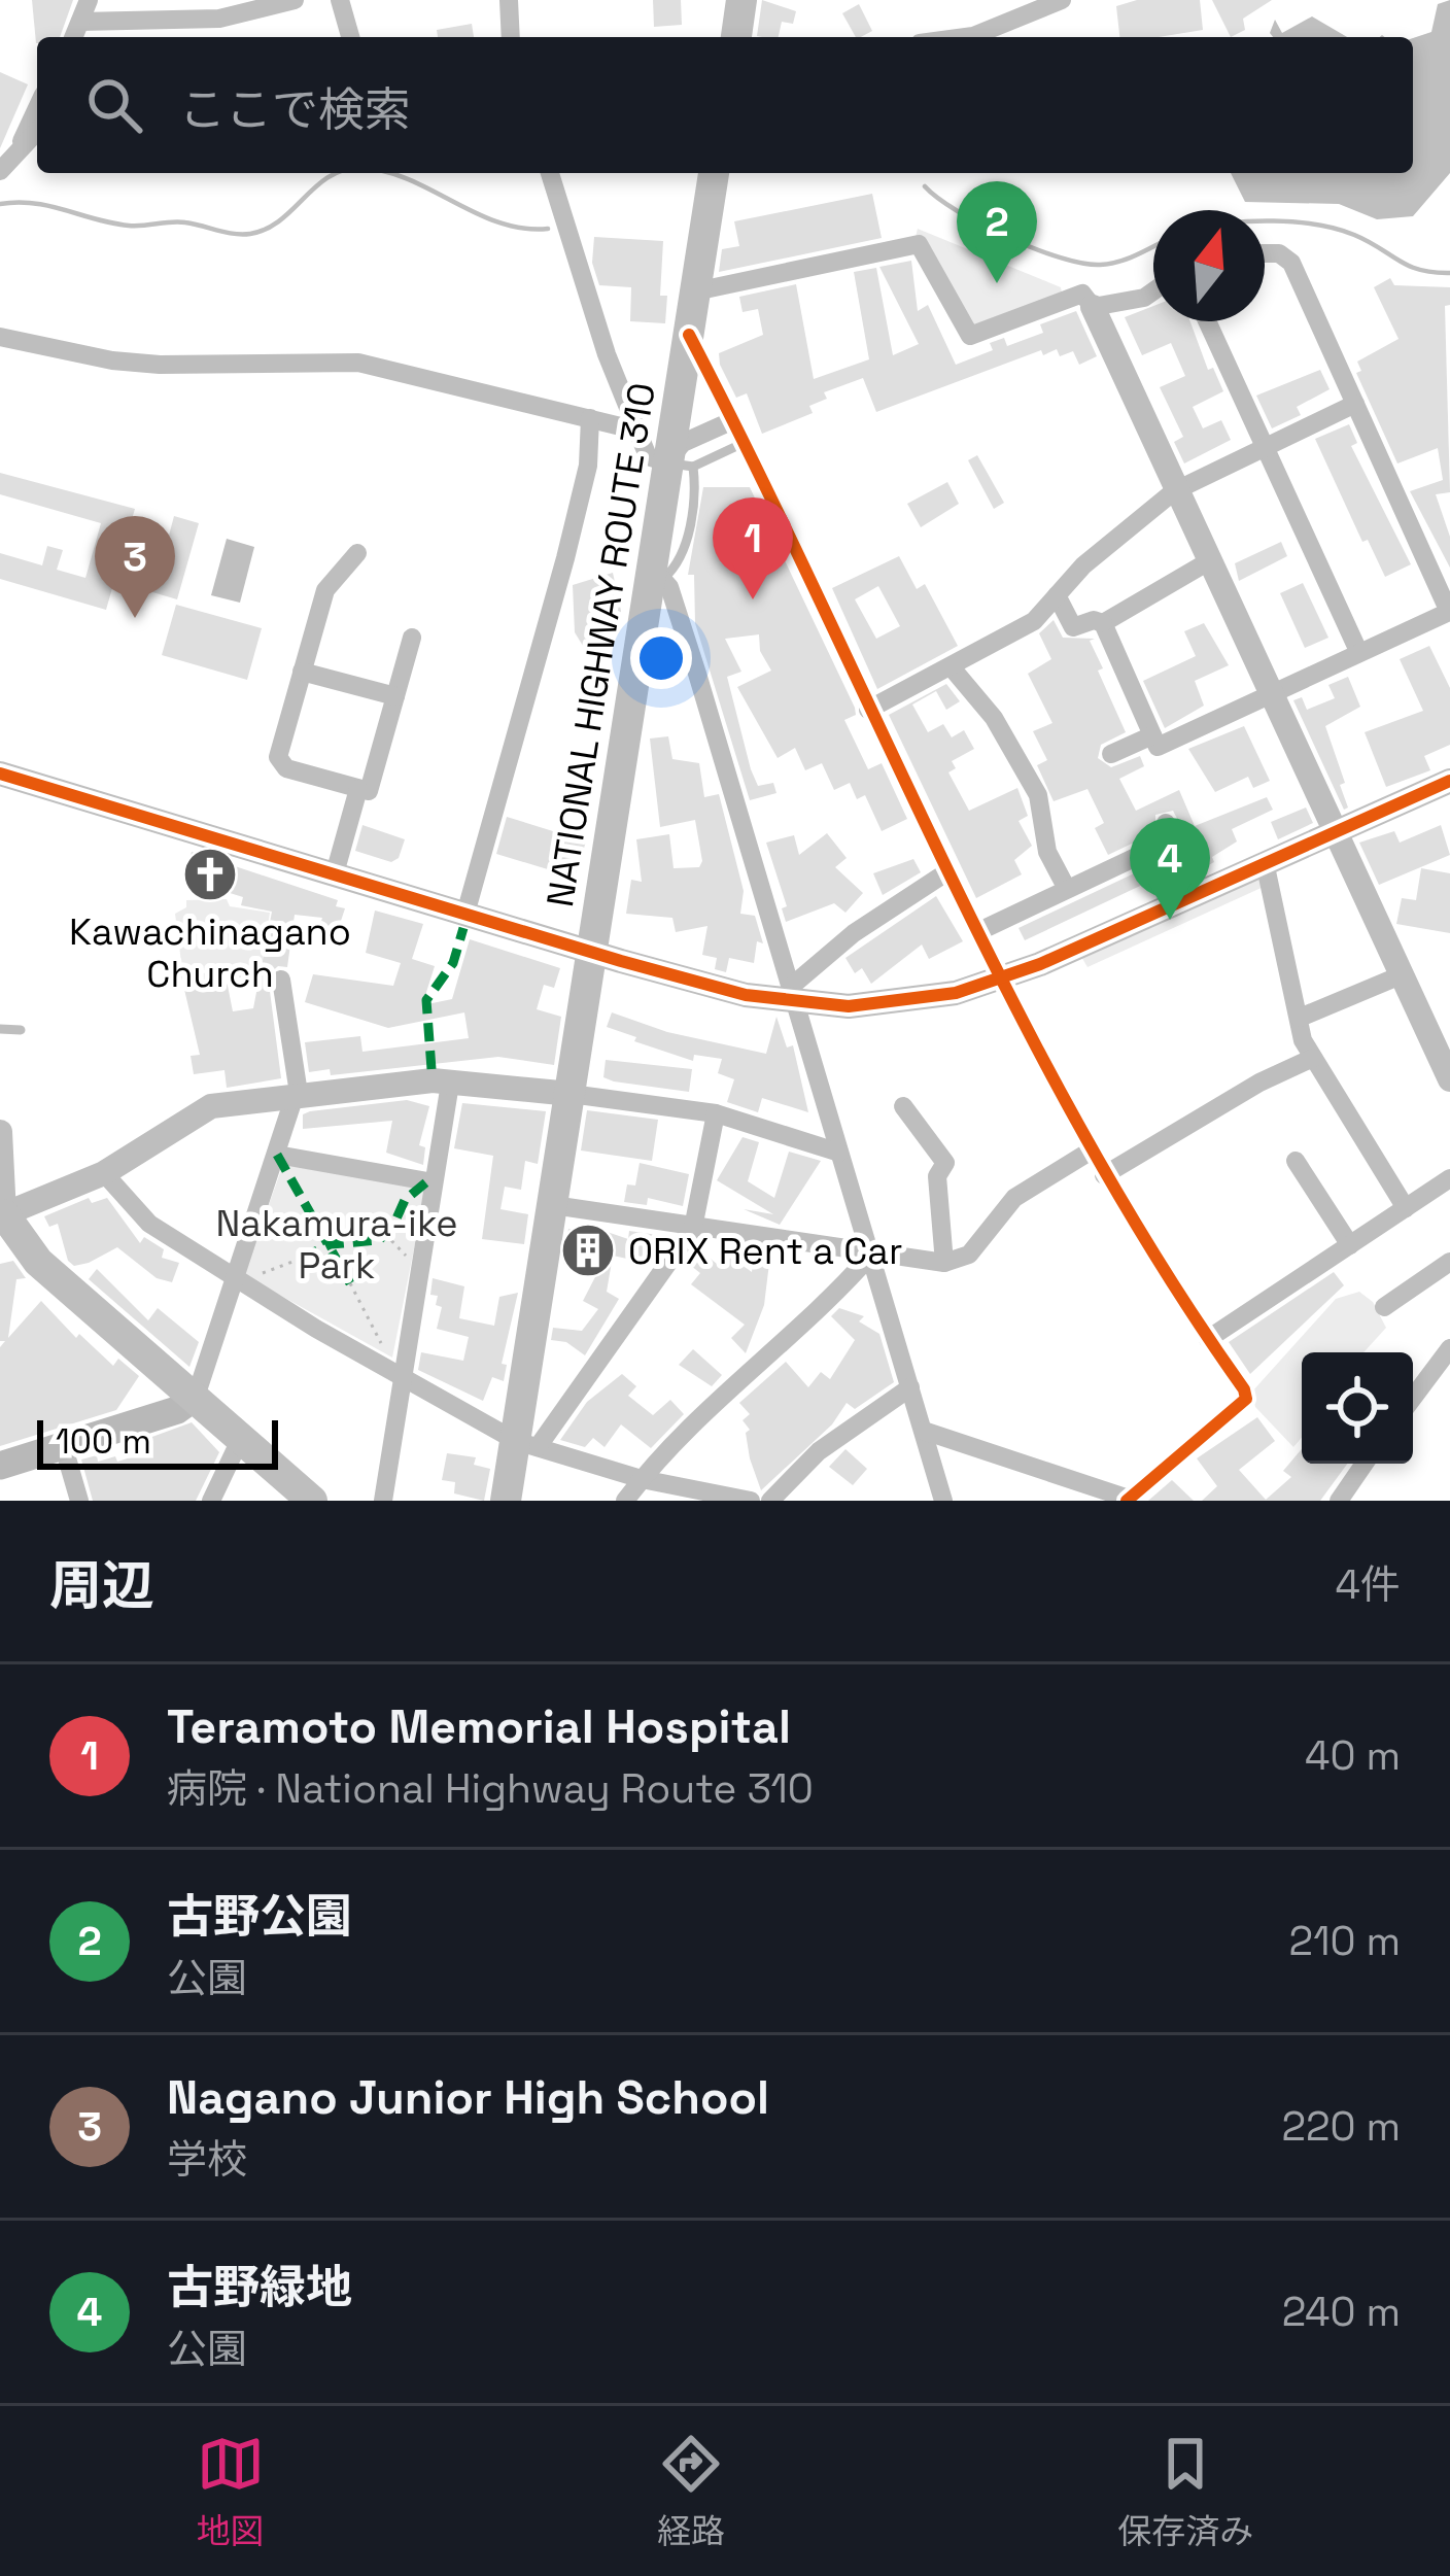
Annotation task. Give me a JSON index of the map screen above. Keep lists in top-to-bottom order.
{
  "streets": {
    "highway": ["NATIONAL HIGHWAY ROUTE 310"]
  },
  "parks": ["Nakamura-ike Park"],
  "places": {
    "church": ["Kawachinagano Church"],
    "building": ["ORIX Rent a Car"]
  },
  "scale_bar": "100 m",
  "north": "top",
  "page": {
    "search": "ここで検索",
    "pins": [
      "2",
      "1",
      "3",
      "4"
    ],
    "scale": "100 m",
    "heading": ["周辺", "4件"],
    "list": [
      {
        "mark": "1",
        "name": "Teramoto Memorial Hospital",
        "note": "病院 · National Highway Route 310",
        "value": "40 m"
      },
      {
        "mark": "2",
        "name": "古野公園",
        "note": "公園",
        "value": "210 m"
      },
      {
        "mark": "3",
        "name": "Nagano Junior High School",
        "note": "学校",
        "value": "220 m"
      },
      {
        "mark": "4",
        "name": "古野緑地",
        "note": "公園",
        "value": "240 m"
      }
    ],
    "nav": ["地図", "経路", "保存済み"]
  }
}
